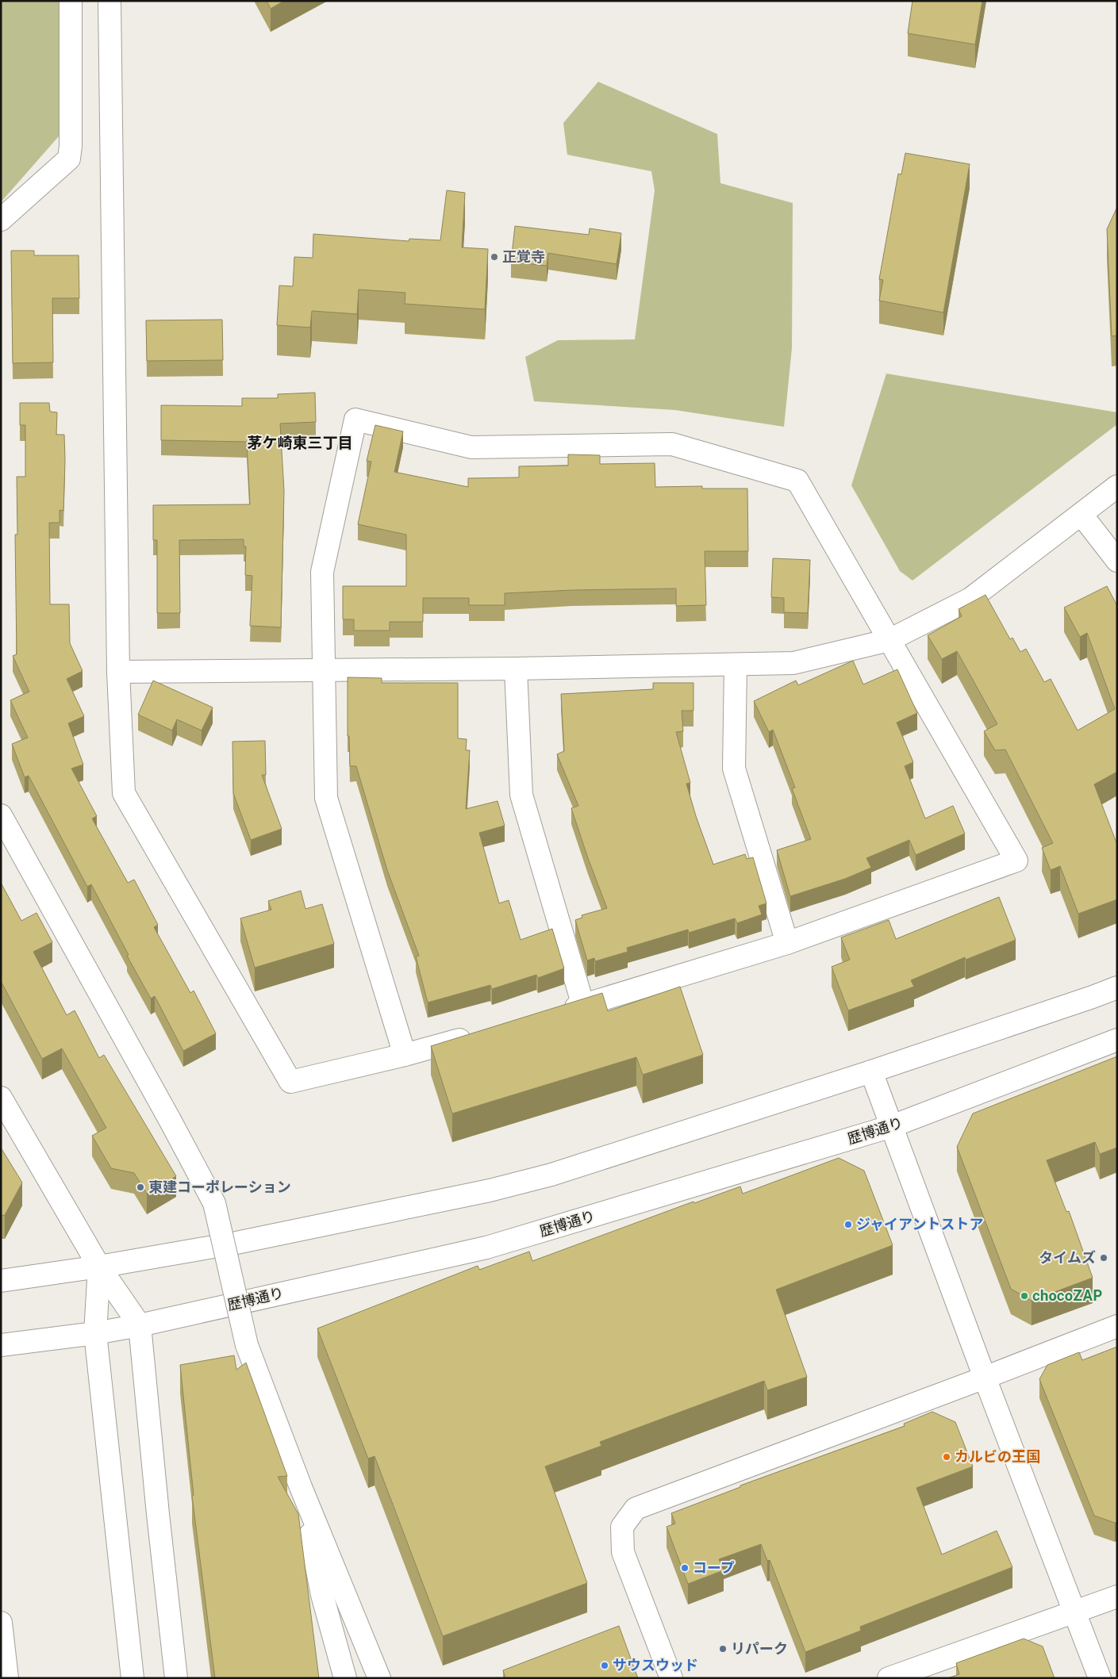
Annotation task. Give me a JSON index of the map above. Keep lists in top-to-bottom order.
{
  "streets": {
    "street": ["歴博通り"]
  },
  "districts": ["茅ケ崎東三丁目"],
  "places": [
    "正覚寺",
    "東建コーポレーション",
    "ジャイアントストア",
    "タイムズ",
    "chocoZAP",
    "カルビの王国",
    "コープ",
    "リパーク",
    "サウスウッド"
  ]
}
